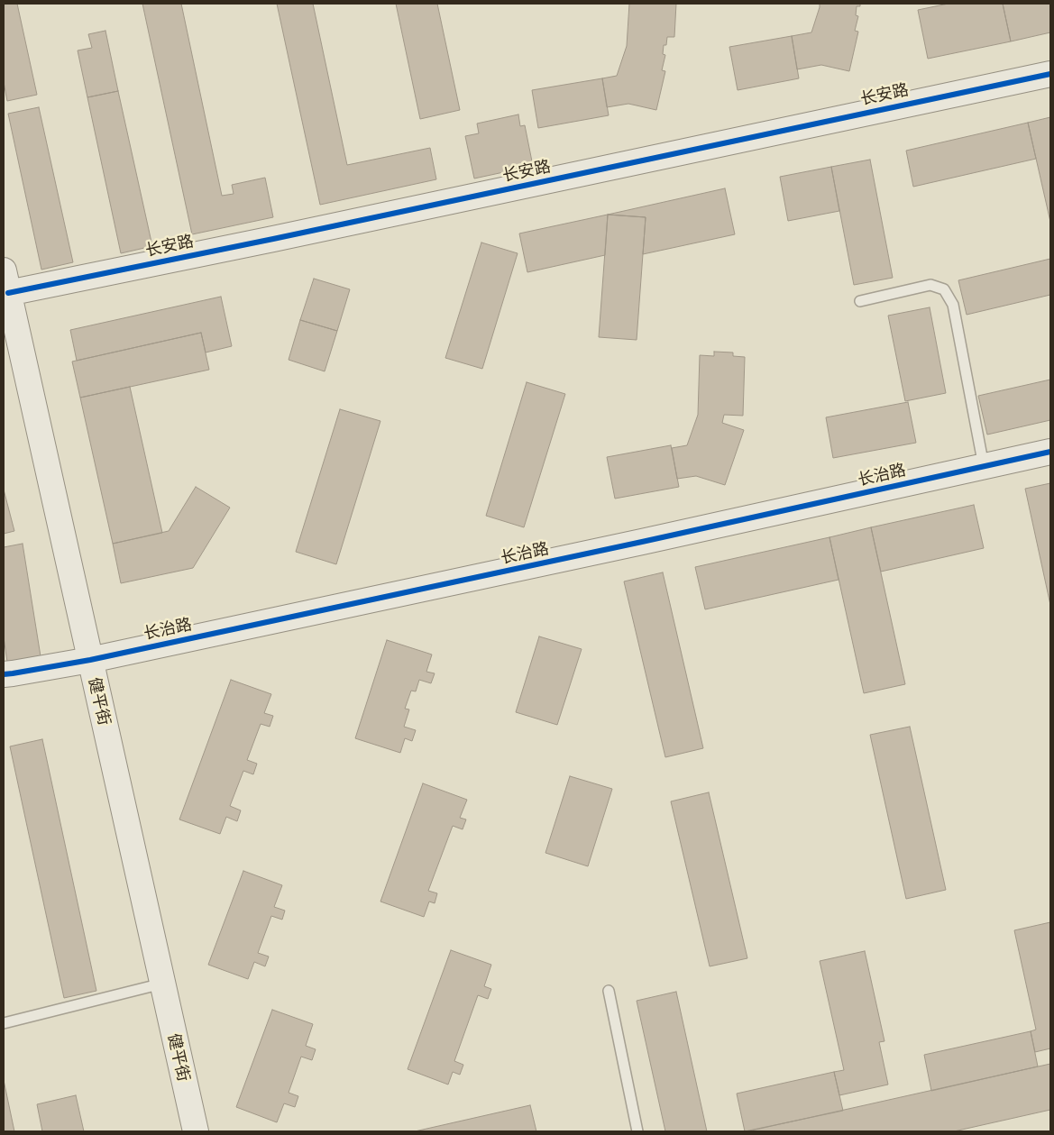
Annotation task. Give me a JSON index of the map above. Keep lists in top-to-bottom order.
{
  "streets": {
    "street": ["长安路", "长治路", "健平街"]
  },
  "crossings": [
    ["长安路", "健平街"],
    ["长治路", "健平街"]
  ]
}
